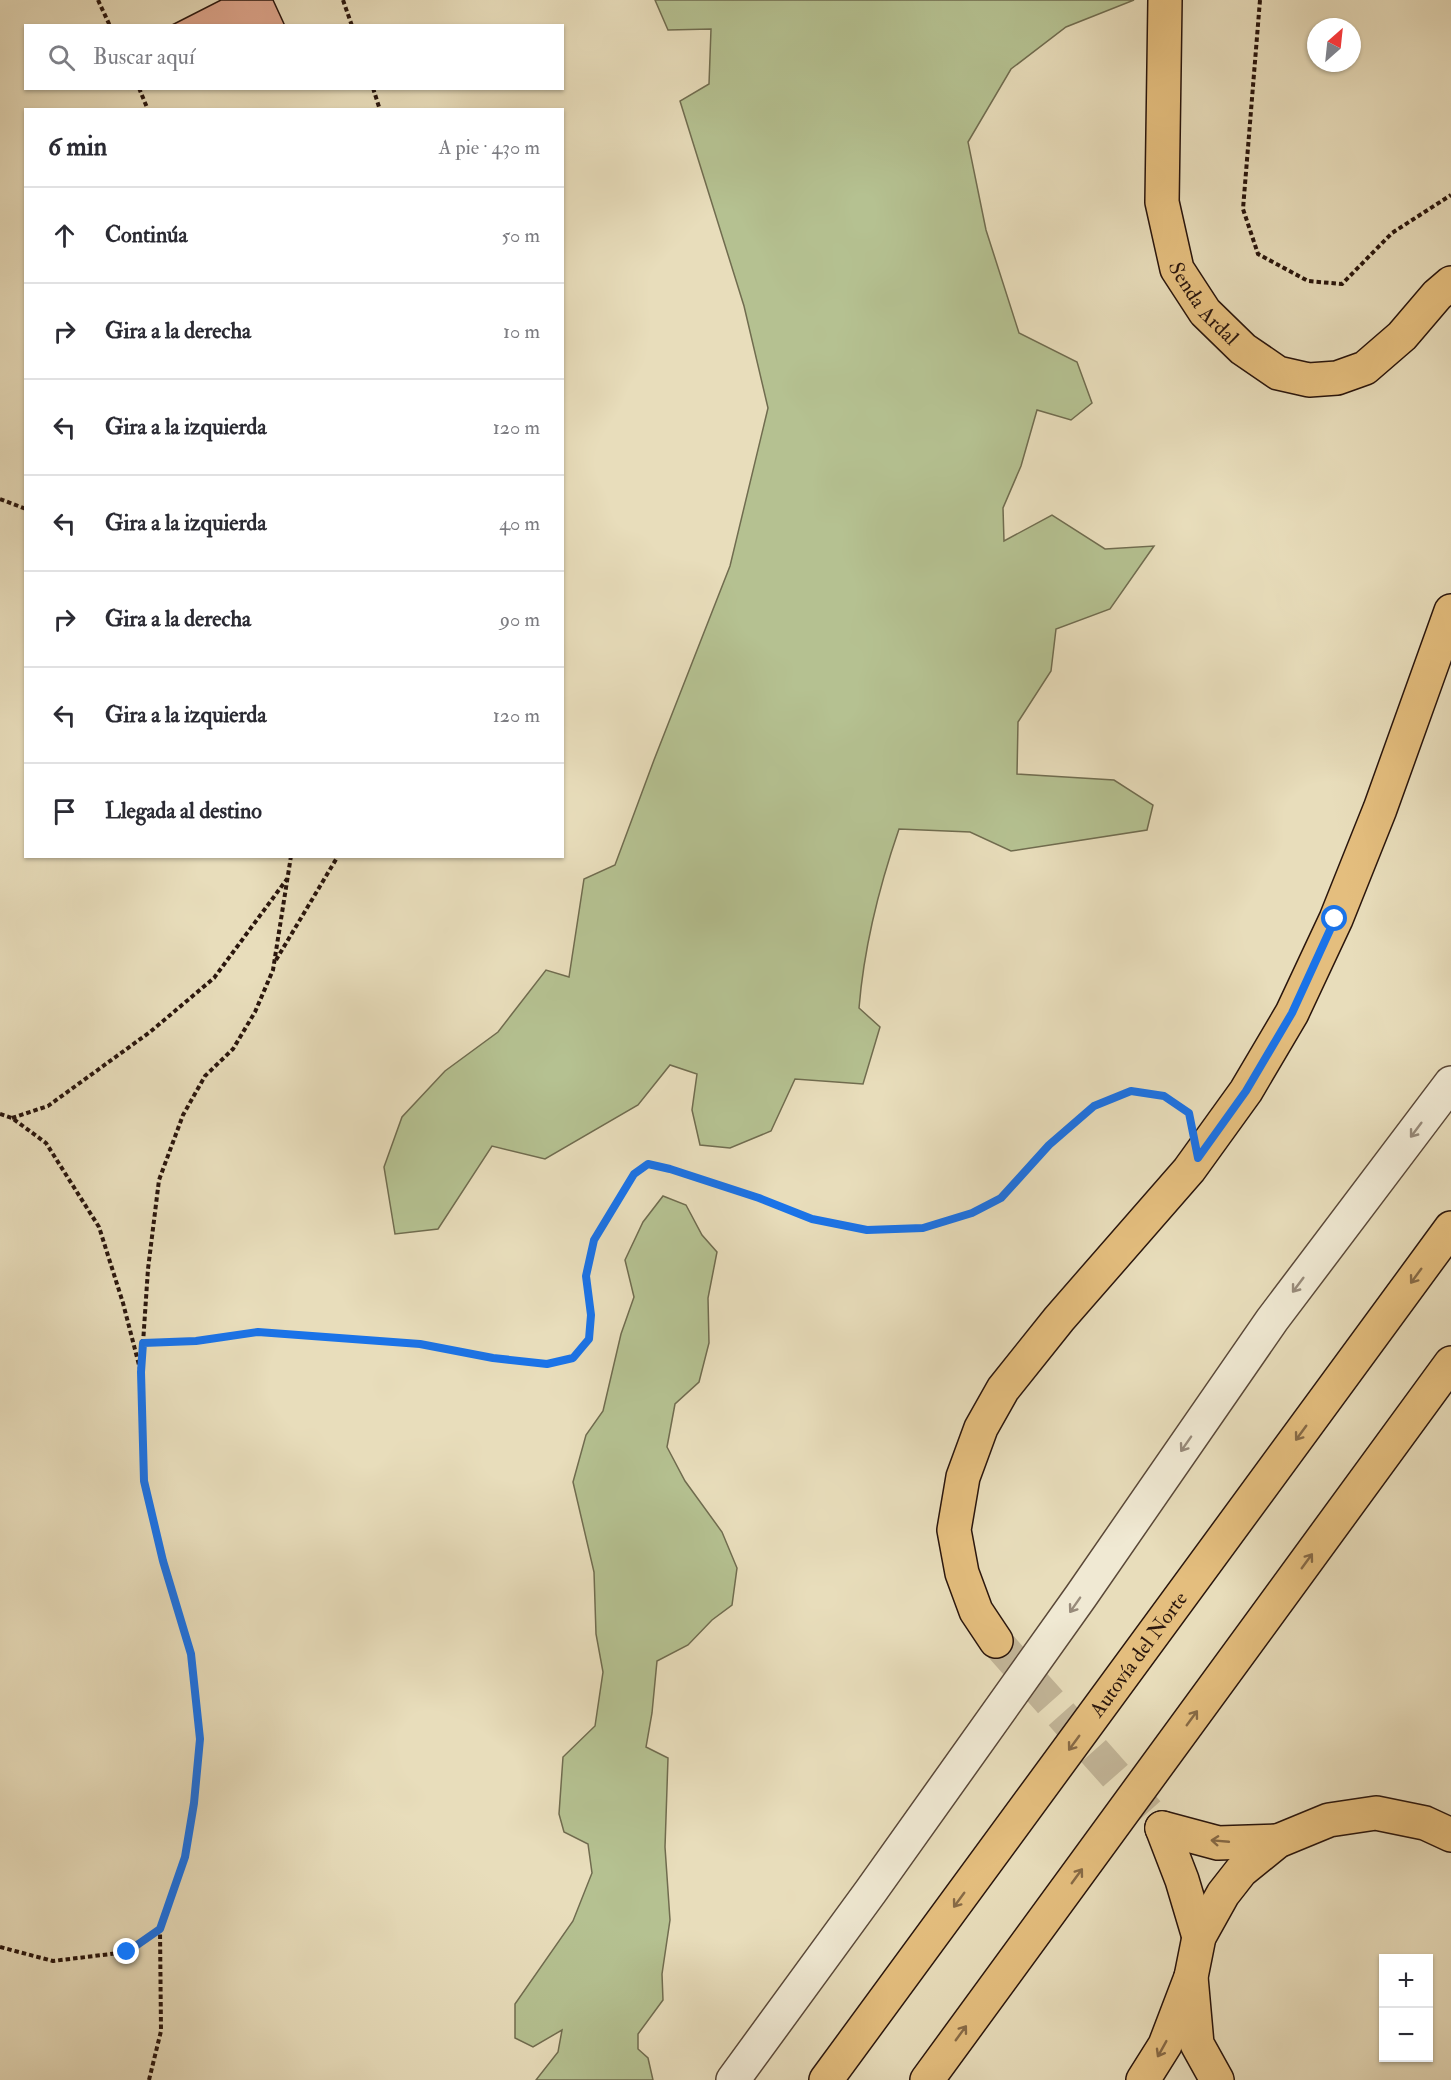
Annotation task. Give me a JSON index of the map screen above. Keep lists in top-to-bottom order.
{
  "streets": {
    "main road": ["Senda Ardal", "Autovía del Norte"]
  },
  "north": "top right",
  "page": {
    "search": "Buscar aquí",
    "heading": ["6 min", "A pie · 430 m"],
    "list": [
      ["Continúa", "50 m"],
      ["Gira a la derecha", "10 m"],
      ["Gira a la izquierda", "120 m"],
      ["Gira a la izquierda", "40 m"],
      ["Gira a la derecha", "90 m"],
      ["Gira a la izquierda", "120 m"],
      "Llegada al destino"
    ],
    "map_buttons": ["+", "−"]
  }
}
